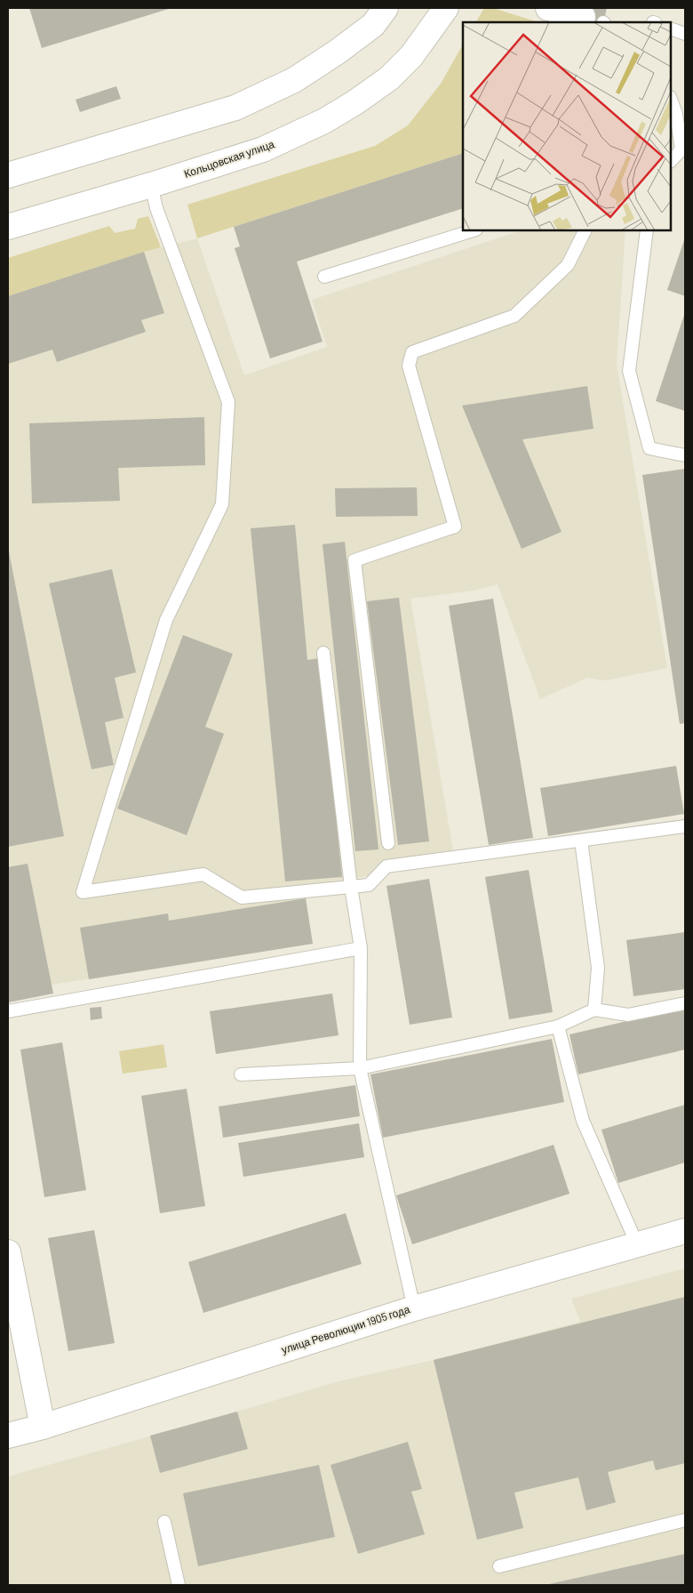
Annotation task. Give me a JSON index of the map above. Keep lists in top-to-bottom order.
{
  "streets": {
    "street": ["Кольцовская улица", "улица Революции 1905 года"]
  }
}
